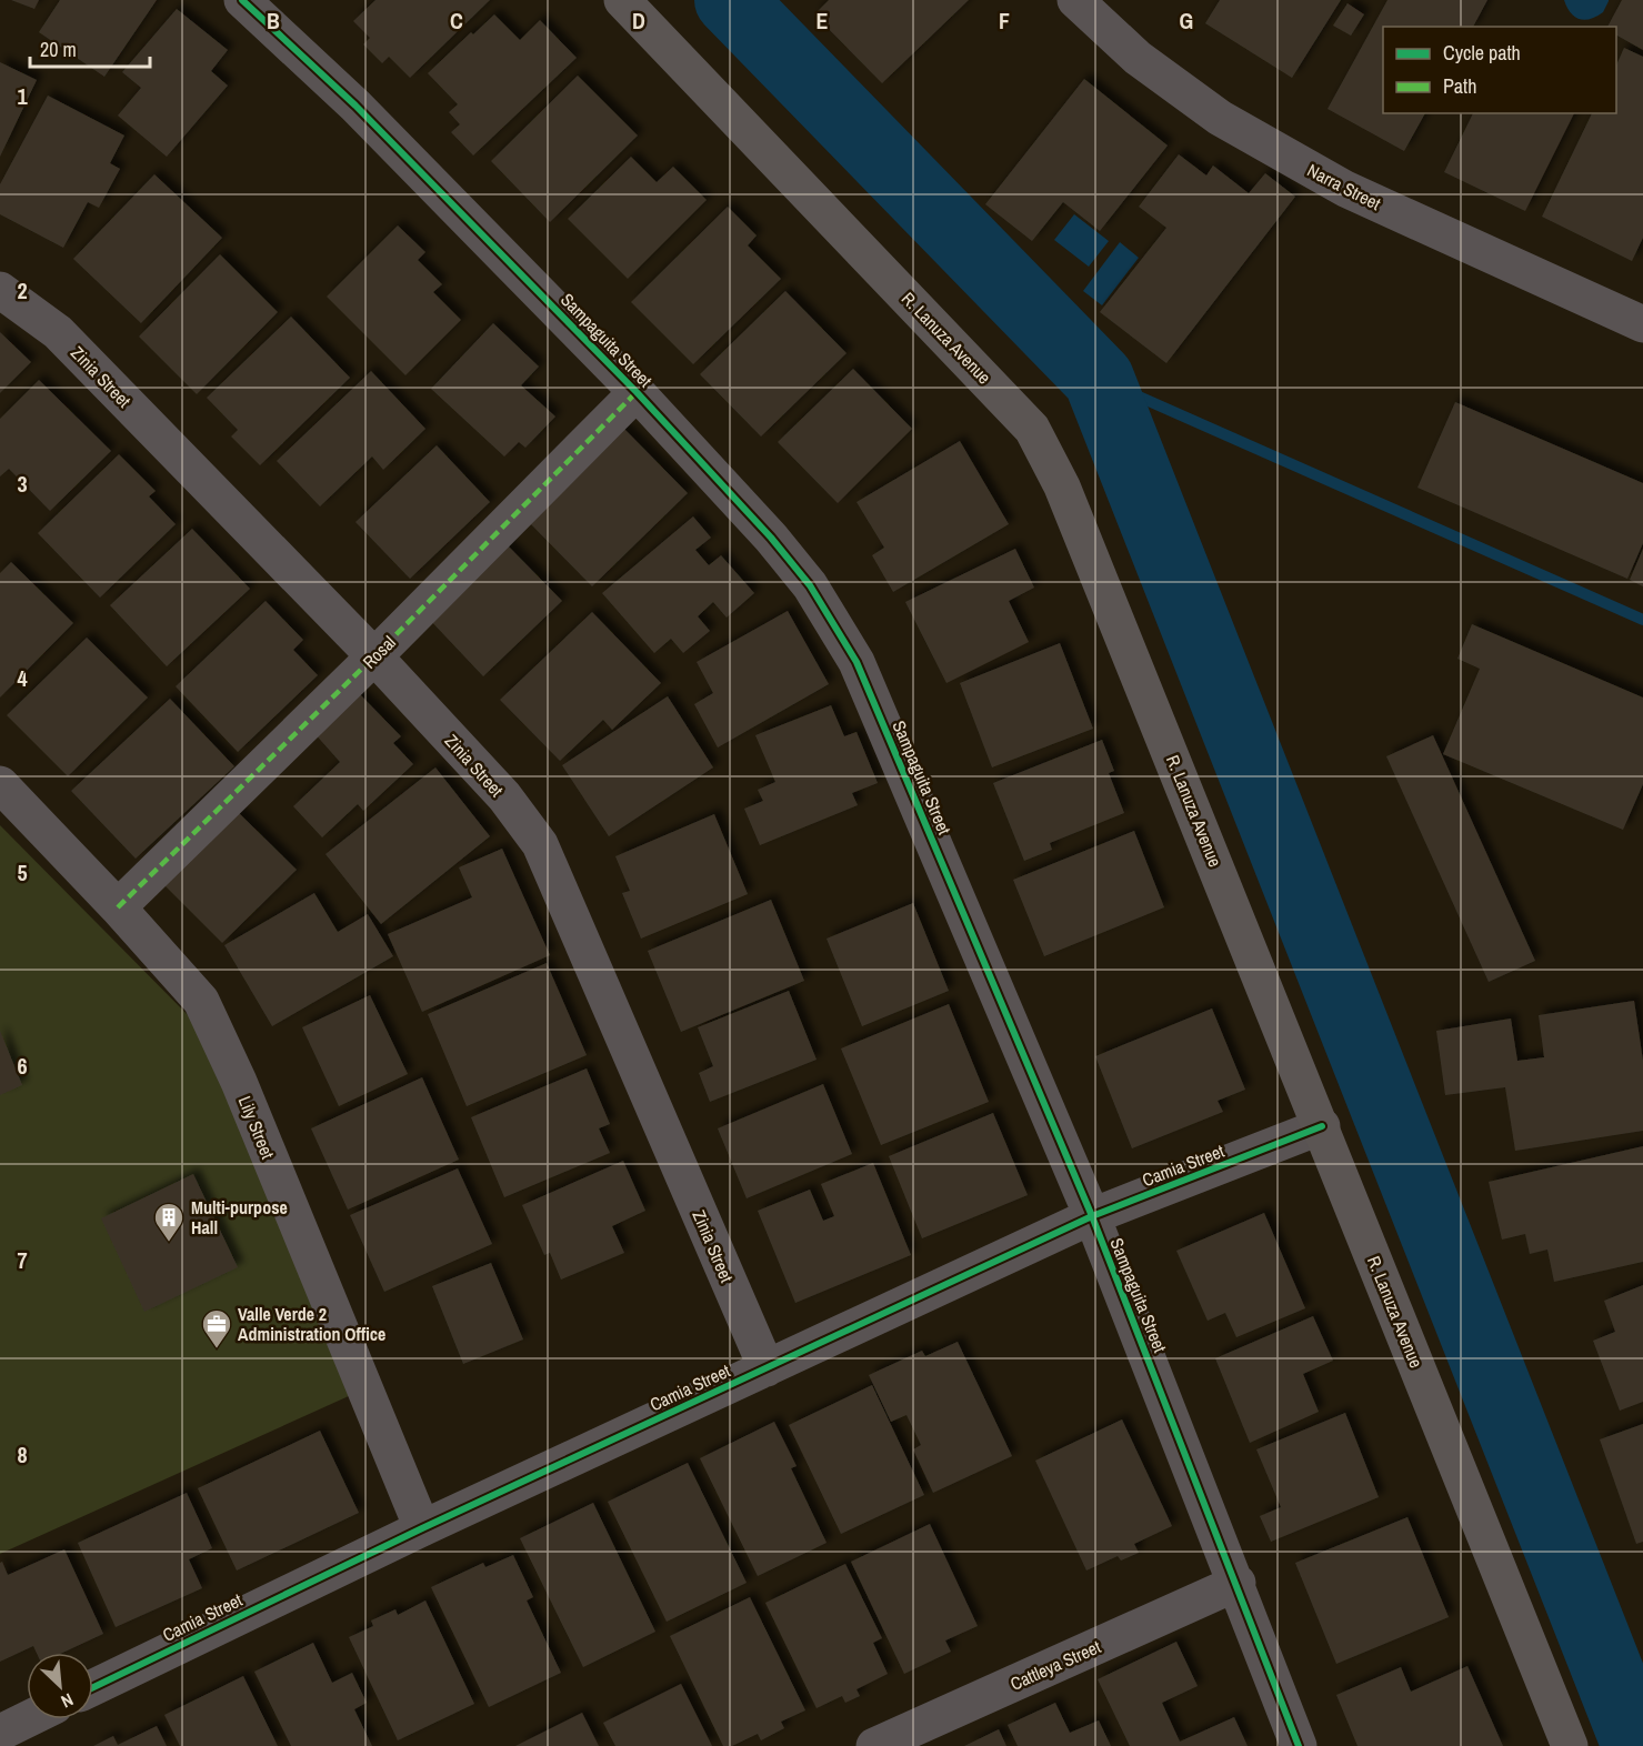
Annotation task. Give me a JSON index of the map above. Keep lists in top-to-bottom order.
{
  "streets": {
    "main road": ["R. Lanuza Avenue"],
    "street": [
      "Narra Street",
      "Sampaguita Street",
      "Zinia Street",
      "Rosal",
      "Lily Street",
      "Camia Street",
      "Cattleya Street"
    ]
  },
  "crossings": [
    ["R. Lanuza Avenue", "Camia Street"],
    ["Sampaguita Street", "Rosal"],
    ["Sampaguita Street", "Camia Street"],
    ["Sampaguita Street", "Cattleya Street"],
    ["Zinia Street", "Rosal"],
    ["Zinia Street", "Camia Street"],
    ["Rosal", "Lily Street"],
    ["Lily Street", "Camia Street"]
  ],
  "places": {
    "building": ["Multi-purpose Hall"],
    "office": ["Valle Verde 2 Administration Office"]
  },
  "legend": ["Cycle path", "Path"],
  "scale_bar": "20 m",
  "north": "bottom right",
  "grid": {
    "columns": [
      "B",
      "C",
      "D",
      "E",
      "F",
      "G"
    ],
    "rows": [
      "1",
      "2",
      "3",
      "4",
      "5",
      "6",
      "7",
      "8"
    ]
  }
}
